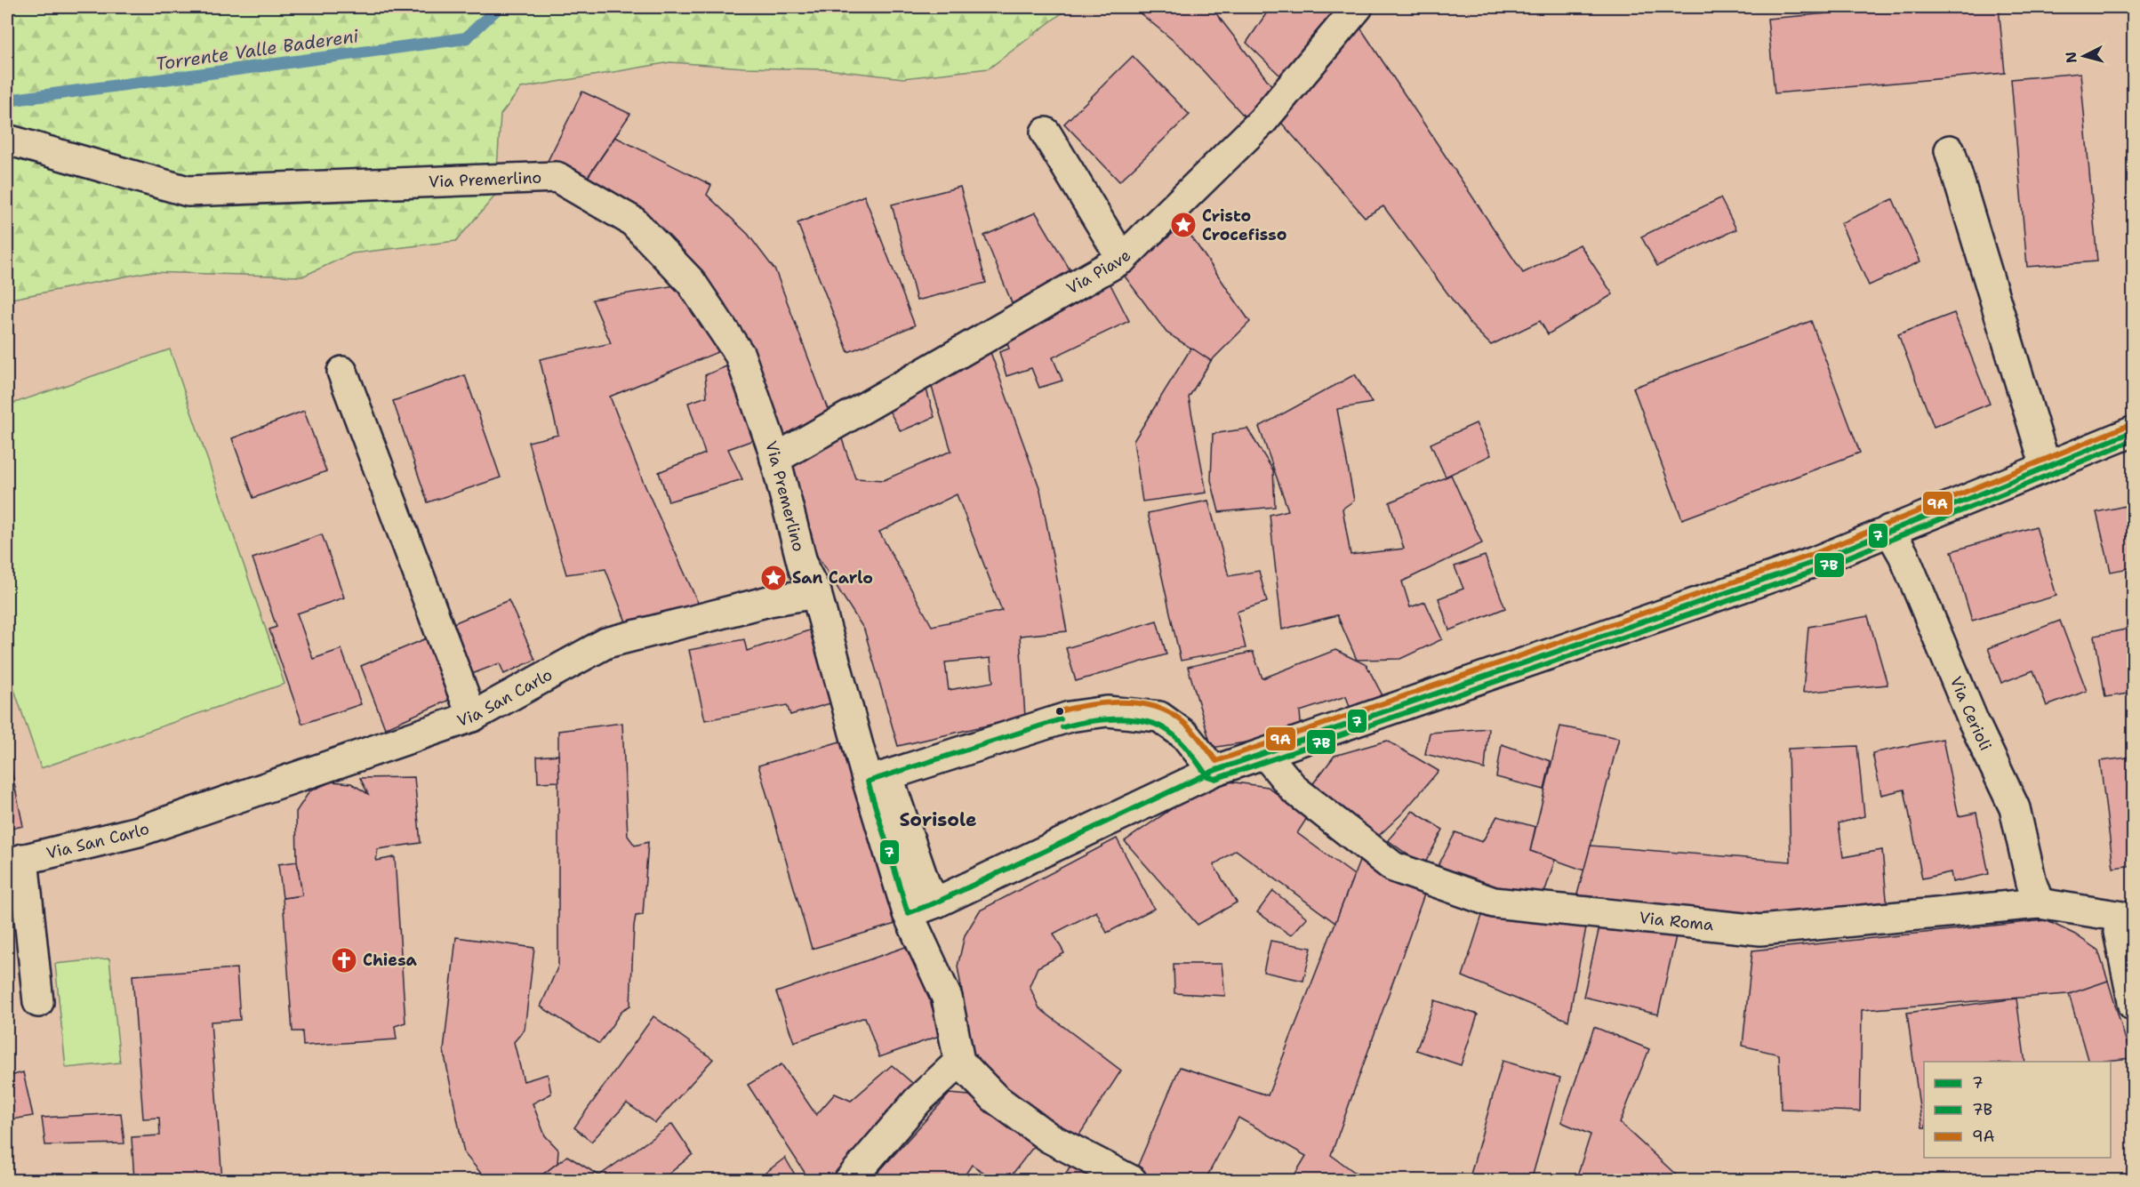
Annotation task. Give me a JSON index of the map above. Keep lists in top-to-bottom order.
{
  "streets": {
    "street": [
      "Via Premerlino",
      "Via Piave",
      "Via San Carlo",
      "Via Cerioli",
      "Via Roma"
    ]
  },
  "crossings": [
    ["Via Premerlino", "Via Piave"],
    ["Via Premerlino", "Via San Carlo"],
    ["Via Cerioli", "Via Roma"]
  ],
  "districts": ["Sorisole"],
  "water": ["Torrente Valle Badereni"],
  "places": {
    "place": ["Cristo Crocefisso", "San Carlo"],
    "church": ["Chiesa"]
  },
  "lines": ["transit line 9A", "transit line 7", "transit line 7B"],
  "legend": ["7", "7B", "9A"],
  "north": "left"
}
